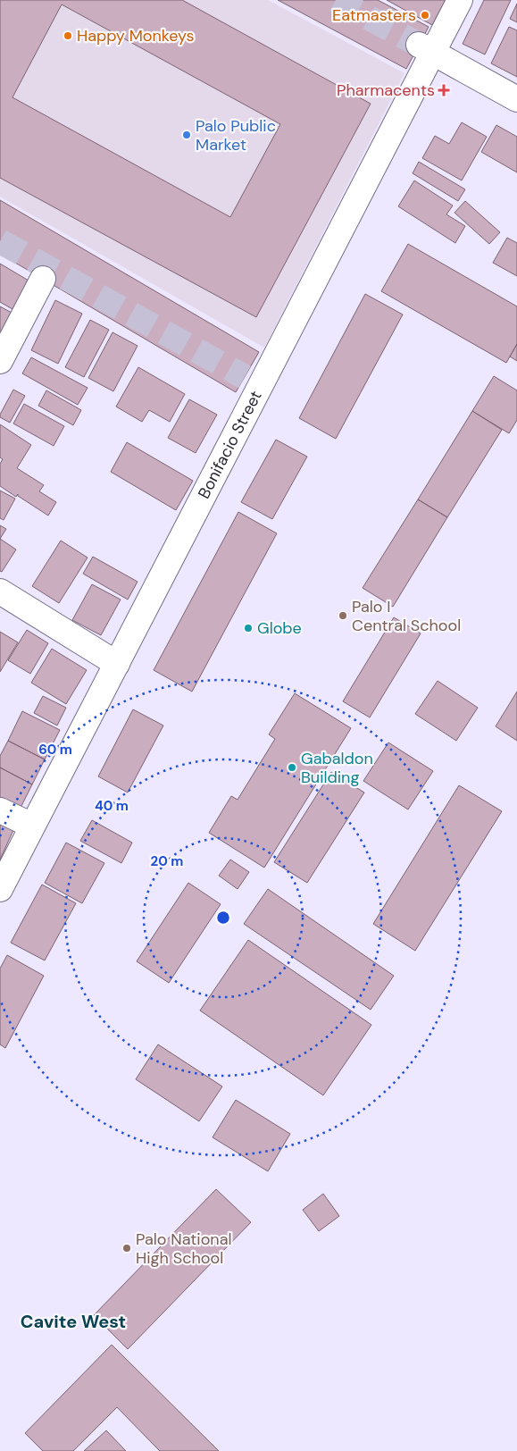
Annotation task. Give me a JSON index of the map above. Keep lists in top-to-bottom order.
{
  "streets": {
    "street": ["Bonifacio Street"]
  },
  "districts": ["Cavite West"],
  "places": {
    "other": [
      "Eatmasters",
      "Happy Monkeys",
      "Palo Public Market",
      "Palo I Central School",
      "Globe",
      "Gabaldon Building",
      "Palo National High School"
    ],
    "health": ["Pharmacents"]
  },
  "rings": ["60 m", "40 m", "20 m"]
}
